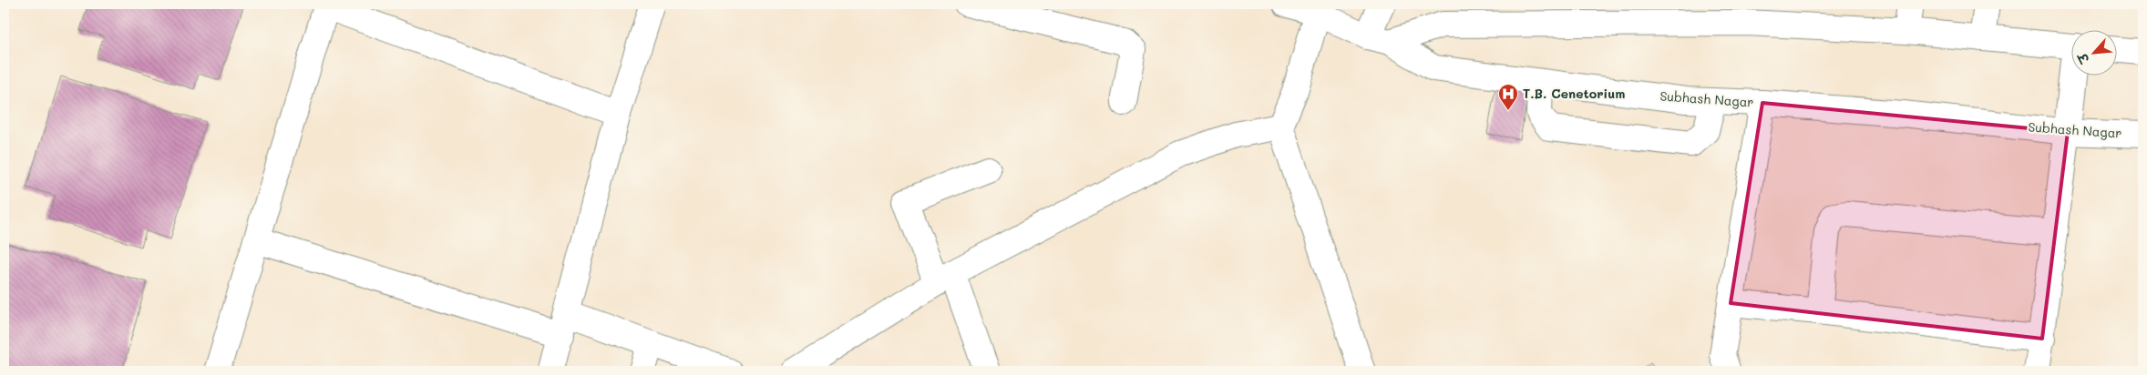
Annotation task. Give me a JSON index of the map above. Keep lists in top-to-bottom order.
{
  "streets": {
    "street": ["Subhash Nagar"]
  },
  "places": {
    "hospital": ["T.B. Cenetorium"]
  },
  "north": "bottom left"
}
